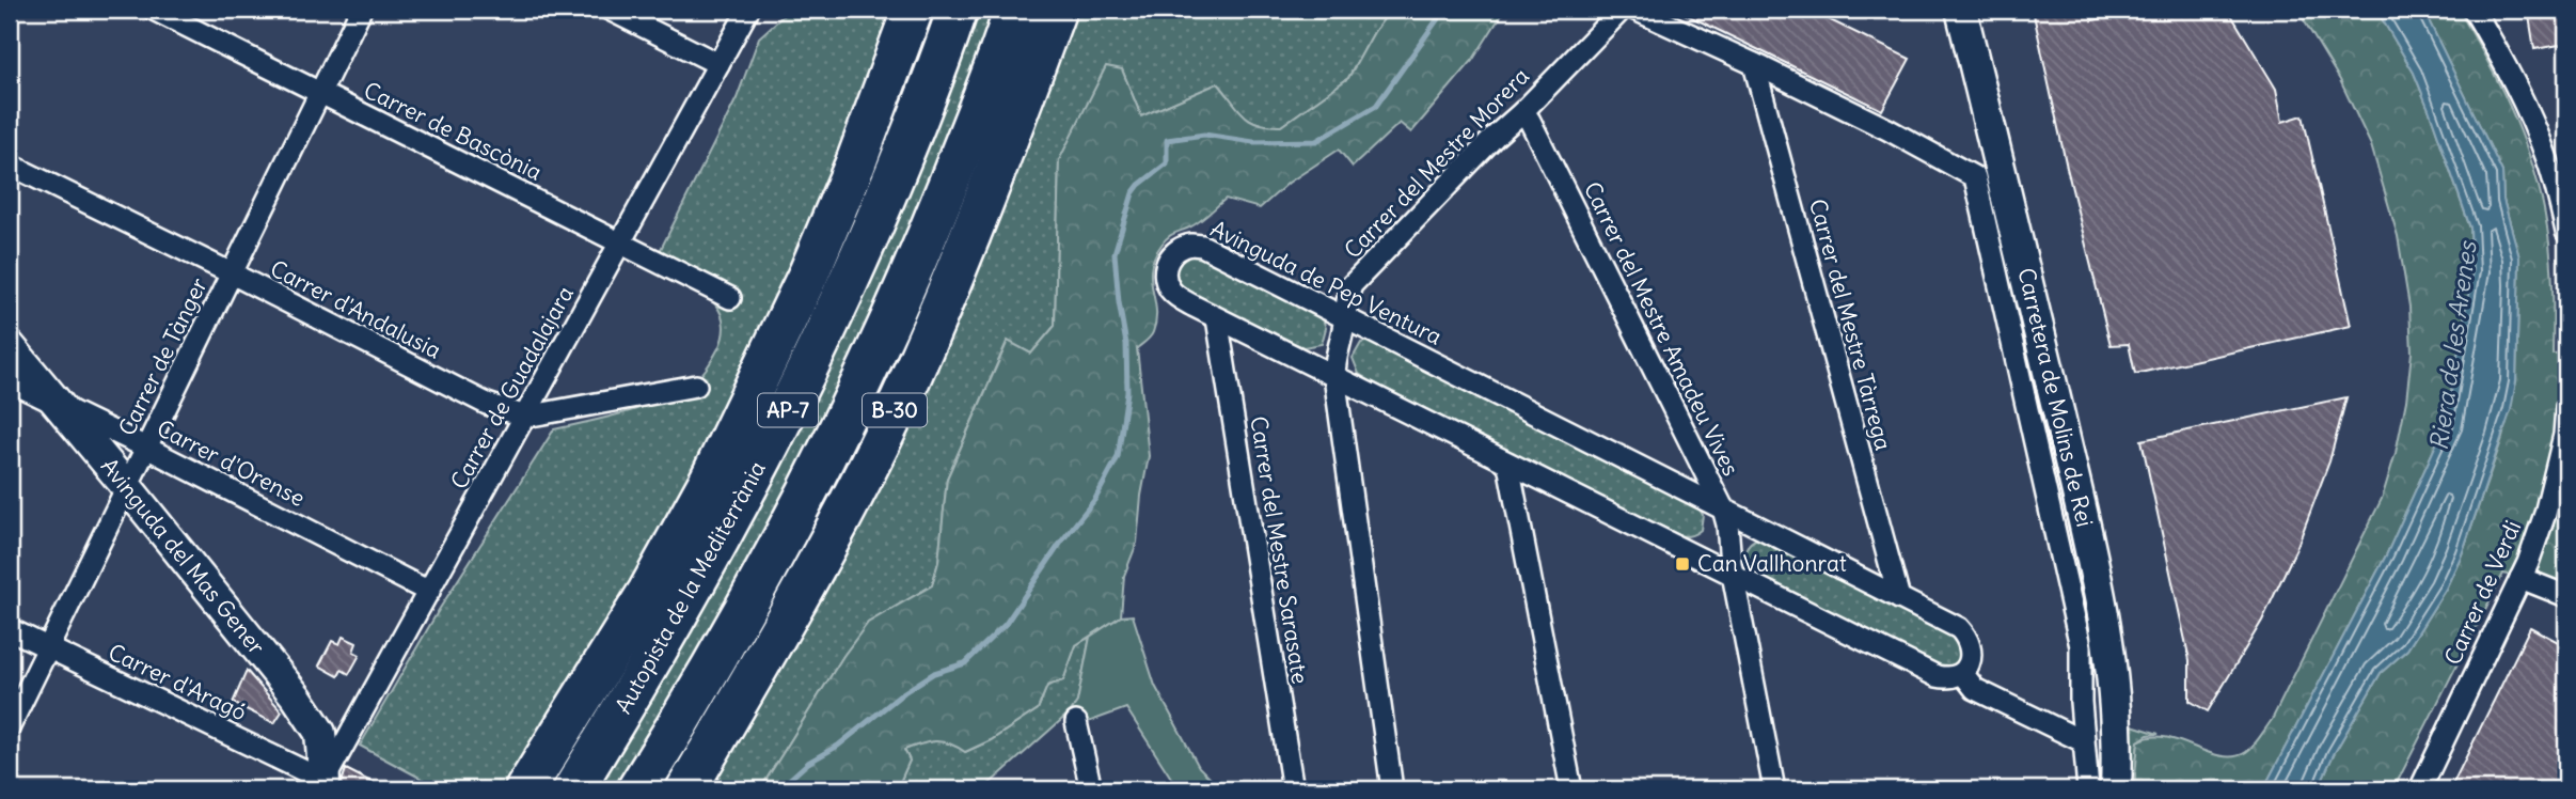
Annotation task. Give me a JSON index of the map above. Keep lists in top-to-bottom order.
{
  "streets": {
    "highway": ["AP-7", "B-30", "Autopista de la Mediterrània"],
    "main road": ["Carretera de Molins de Rei", "Avinguda del Mas Gener"],
    "street": [
      "Carrer de Bascònia",
      "Carrer del Mestre Morera",
      "Avinguda de Pep Ventura",
      "Carrer d'Andalusia",
      "Carrer del Mestre Tàrrega",
      "Carrer del Mestre Amadeu Vives",
      "Carrer de Tànger",
      "Carrer de Guadalajara",
      "Carrer d'Orense",
      "Carrer del Mestre Sarasate",
      "Carrer de Verdi",
      "Carrer d'Aragó"
    ]
  },
  "crossings": [
    ["Carrer de Bascònia", "Carrer de Tànger"],
    ["Carrer de Bascònia", "Carrer de Guadalajara"],
    ["Carrer del Mestre Morera", "Avinguda de Pep Ventura"],
    ["Carrer del Mestre Morera", "Carrer del Mestre Amadeu Vives"],
    ["Avinguda de Pep Ventura", "Carrer del Mestre Tàrrega"],
    ["Avinguda de Pep Ventura", "Carrer del Mestre Amadeu Vives"],
    ["Avinguda de Pep Ventura", "Carrer del Mestre Sarasate"],
    ["Carrer d'Andalusia", "Carrer de Tànger"],
    ["Carrer d'Andalusia", "Carrer de Guadalajara"],
    ["Carrer de Tànger", "Carrer d'Orense"],
    ["Carrer de Tànger", "Avinguda del Mas Gener"],
    ["Carrer de Tànger", "Carrer d'Aragó"],
    ["Carrer de Guadalajara", "Carrer d'Orense"],
    ["Carrer de Guadalajara", "Avinguda del Mas Gener"],
    ["Carrer de Guadalajara", "Carrer d'Aragó"],
    ["Carrer d'Orense", "Avinguda del Mas Gener"],
    ["Avinguda del Mas Gener", "Carrer d'Aragó"]
  ],
  "water": ["Riera de les Arenes"],
  "places": {
    "transit": ["Can Vallhonrat"]
  }
}
